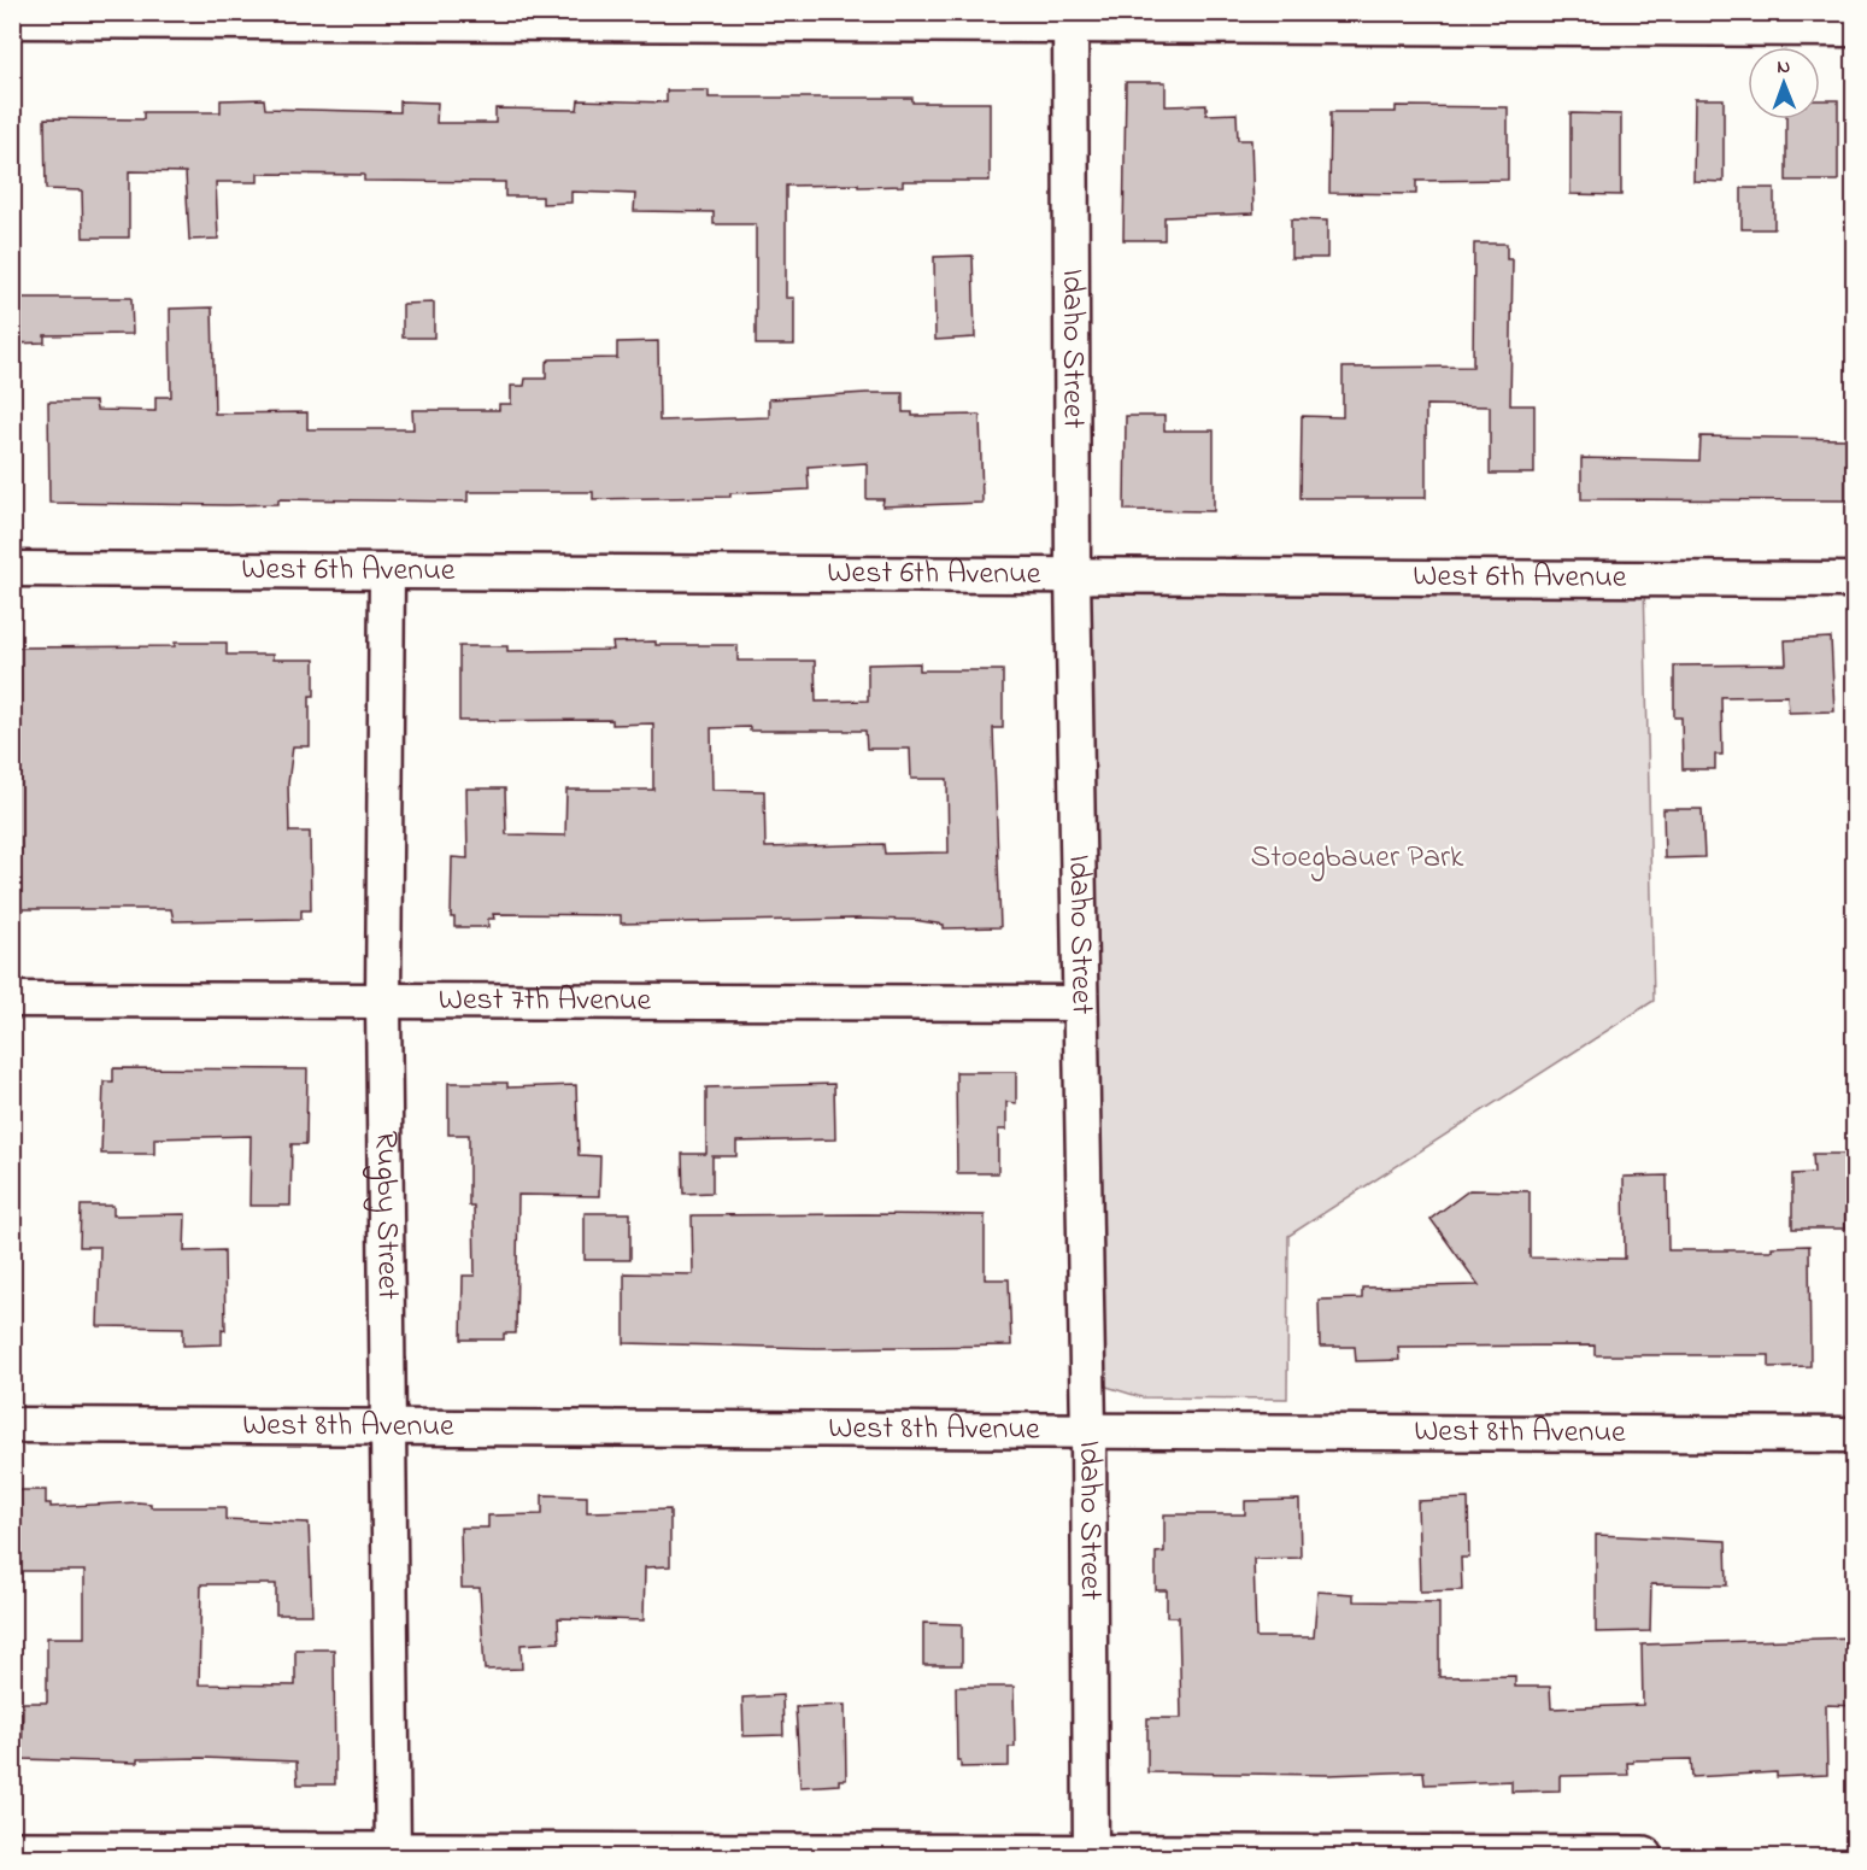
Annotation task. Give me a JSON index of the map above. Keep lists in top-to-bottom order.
{
  "streets": {
    "street": [
      "Idaho Street",
      "West 6th Avenue",
      "West 7th Avenue",
      "Rugby Street",
      "West 8th Avenue"
    ]
  },
  "crossings": [
    ["Idaho Street", "West 6th Avenue"],
    ["Idaho Street", "West 7th Avenue"],
    ["Idaho Street", "West 8th Avenue"],
    ["West 6th Avenue", "Rugby Street"],
    ["West 7th Avenue", "Rugby Street"],
    ["Rugby Street", "West 8th Avenue"]
  ],
  "parks": ["Stoegbauer Park"],
  "north": "top"
}
